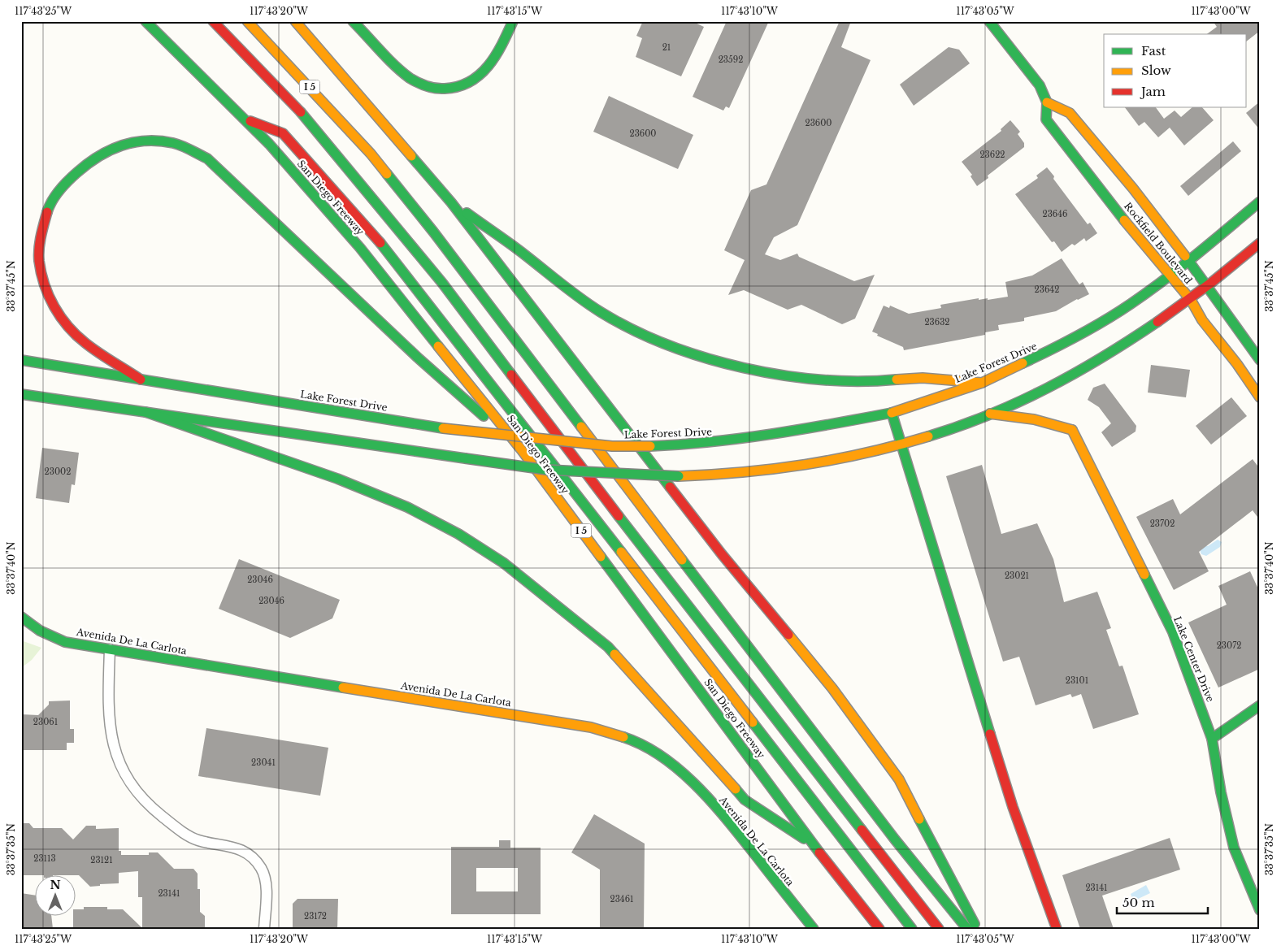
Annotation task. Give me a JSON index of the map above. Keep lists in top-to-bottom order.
{
  "streets": {
    "main road": [
      "I 5",
      "San Diego Freeway",
      "Rockfield Boulevard",
      "Lake Forest Drive",
      "Avenida De La Carlota",
      "Lake Center Drive"
    ]
  },
  "crossings": [
    ["Rockfield Boulevard", "Lake Forest Drive"]
  ],
  "house_numbers": [
    "21",
    "23592",
    "23600",
    "23600",
    "23622",
    "23646",
    "23642",
    "23632",
    "23002",
    "23702",
    "23021",
    "23046",
    "23046",
    "23072",
    "23101",
    "23061",
    "23041",
    "23113",
    "23121",
    "23141",
    "23141",
    "23461",
    "23172"
  ],
  "legend": ["Fast", "Slow", "Jam"],
  "scale_bar": "50 m",
  "north": "top",
  "coordinates": [
    "117°43'25\"W",
    "117°43'20\"W",
    "117°43'15\"W",
    "117°43'10\"W",
    "117°43'05\"W",
    "117°43'00\"W",
    "33°37'45\"N",
    "33°37'40\"N",
    "33°37'35\"N"
  ]
}
